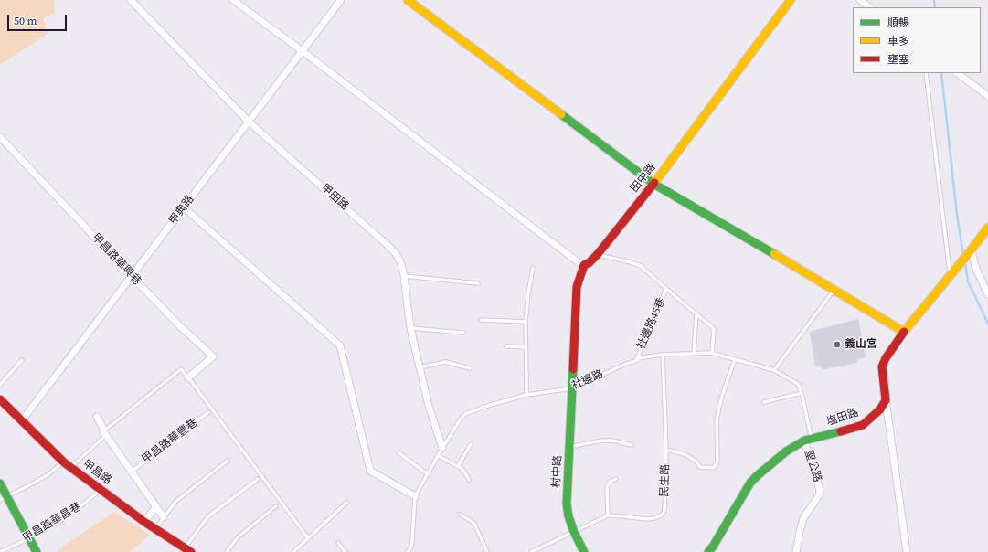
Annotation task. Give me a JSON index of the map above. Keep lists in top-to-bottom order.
{
  "streets": {
    "street": [
      "田中路",
      "甲田路",
      "甲典路",
      "甲昌路華興巷",
      "塩田路",
      "聖公路",
      "村中路",
      "甲昌路"
    ],
    "lane": [
      "社邊路45巷",
      "社邊路",
      "甲昌路華豐巷",
      "民生路",
      "甲昌路華昌巷"
    ]
  },
  "crossings": [
    ["田中路", "社邊路"],
    ["田中路", "村中路"],
    ["甲田路", "甲典路"],
    ["甲田路", "社邊路"],
    ["甲典路", "甲昌路華興巷"],
    ["甲典路", "甲昌路"],
    ["社邊路45巷", "社邊路"],
    ["社邊路", "塩田路"],
    ["社邊路", "聖公路"],
    ["社邊路", "村中路"],
    ["社邊路", "民生路"],
    ["塩田路", "聖公路"],
    ["村中路", "民生路"],
    ["甲昌路", "甲昌路華昌巷"]
  ],
  "places": ["義山宮"],
  "legend": ["順暢", "車多", "壅塞"],
  "scale_bar": "50 m"
}
